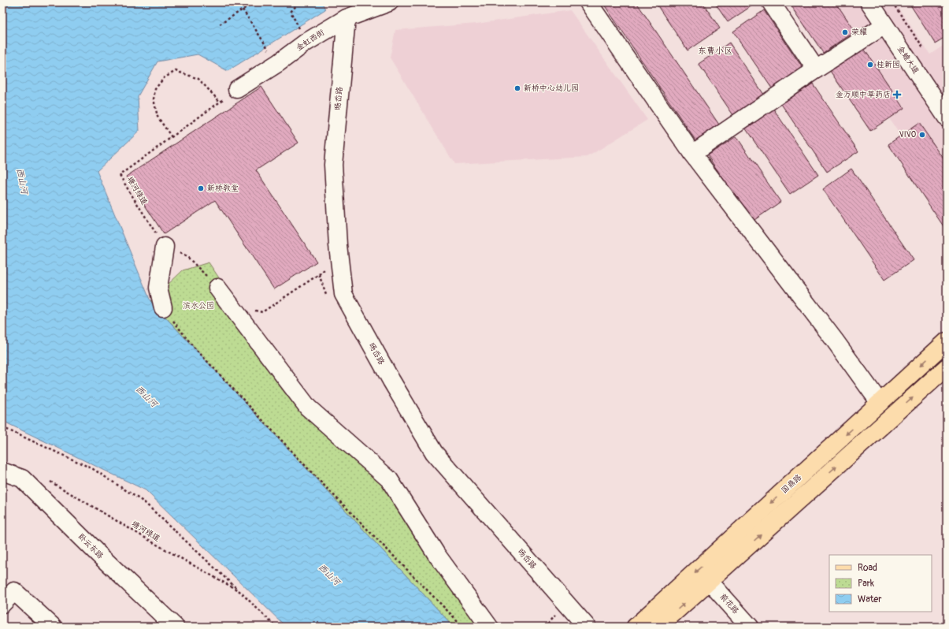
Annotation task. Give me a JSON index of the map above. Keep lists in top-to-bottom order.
{
  "streets": {
    "main road": ["国鼎路"],
    "street": [
      "金虹西街",
      "金蟾大道",
      "旸岙路",
      "卧云东路",
      "前花路"
    ],
    "path": ["塘河绿道"]
  },
  "crossings": [
    ["金虹西街", "旸岙路"],
    ["金虹西街", "塘河绿道"]
  ],
  "districts": ["东曹小区"],
  "water": ["西山河"],
  "parks": ["滨水公园"],
  "places": {
    "other": [
      "荣耀",
      "桂新园",
      "新桥中心幼儿园",
      "VIVO",
      "新桥教堂"
    ],
    "health": ["金万顺中草药店"]
  },
  "legend": ["Road", "Park", "Water"]
}
